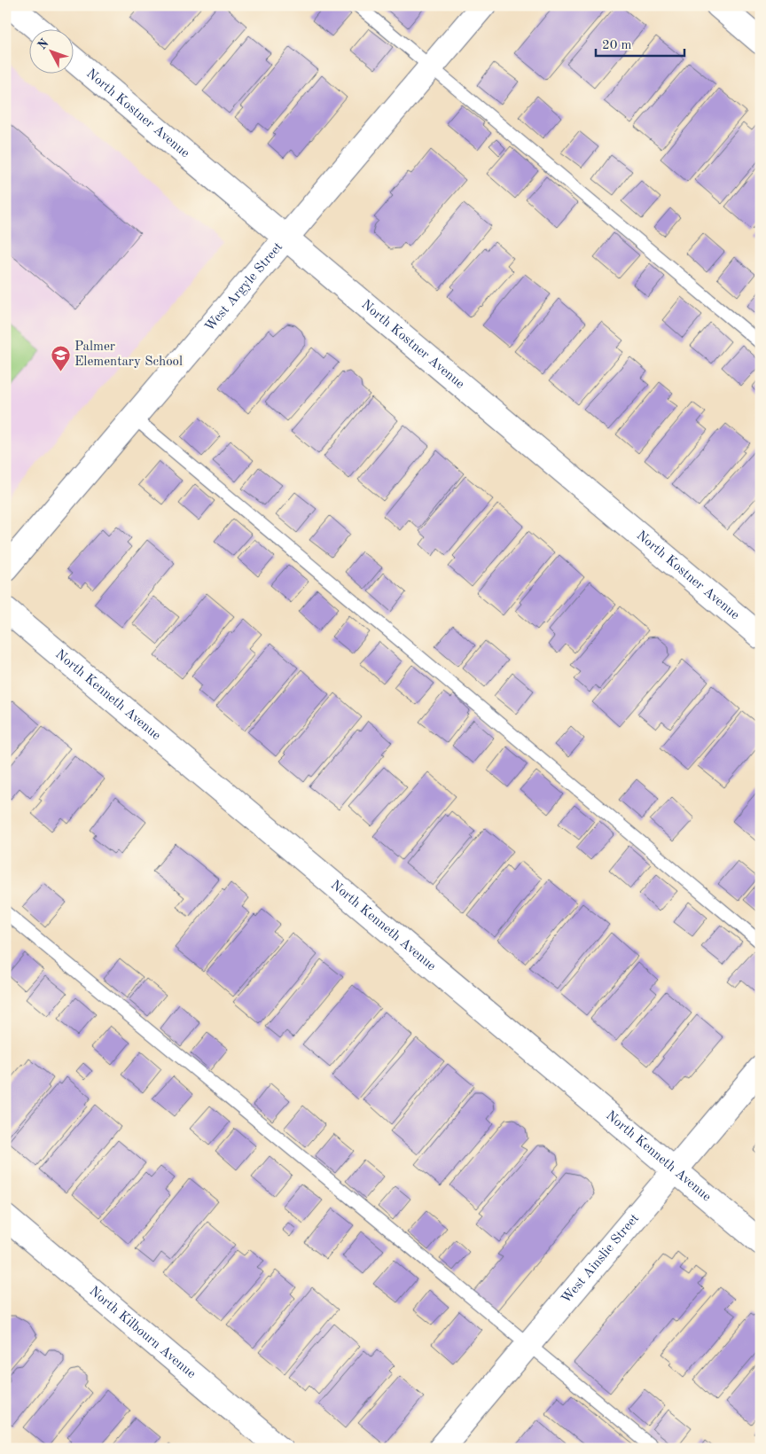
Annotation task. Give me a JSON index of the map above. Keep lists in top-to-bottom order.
{
  "streets": {
    "street": [
      "North Kostner Avenue",
      "West Argyle Street",
      "North Kenneth Avenue",
      "West Ainslie Street",
      "North Kilbourn Avenue"
    ]
  },
  "crossings": [
    ["North Kostner Avenue", "West Argyle Street"],
    ["North Kenneth Avenue", "West Ainslie Street"]
  ],
  "places": {
    "school or university": ["Palmer Elementary School"]
  },
  "scale_bar": "20 m",
  "north": "top left"
}
